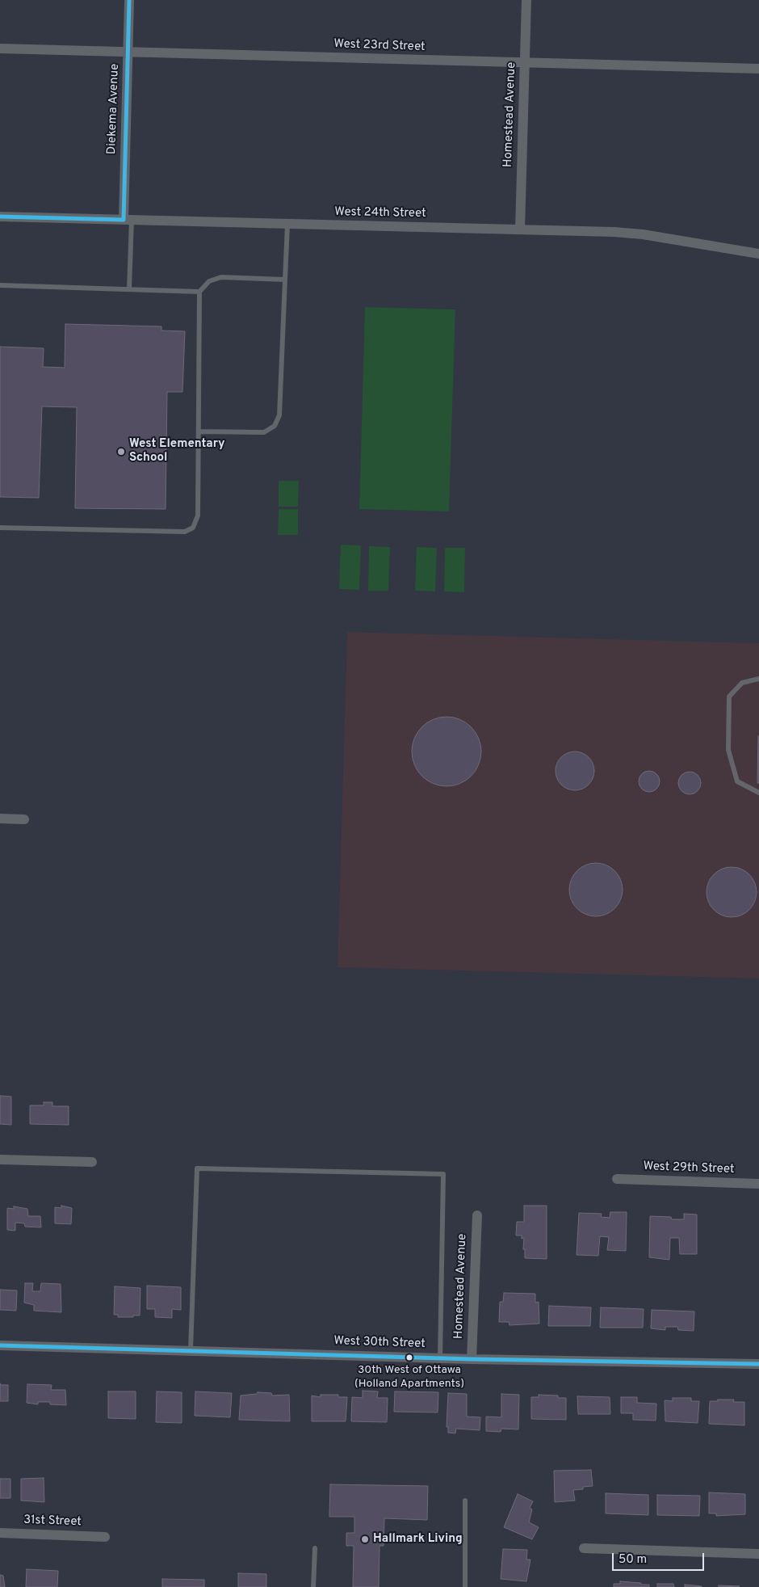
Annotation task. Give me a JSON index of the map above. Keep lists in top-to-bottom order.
{
  "streets": {
    "street": [
      "West 23rd Street",
      "Diekema Avenue",
      "Homestead Avenue",
      "West 24th Street",
      "West 29th Street",
      "West 30th Street",
      "31st Street"
    ]
  },
  "crossings": [
    ["West 23rd Street", "Diekema Avenue"],
    ["West 23rd Street", "Homestead Avenue"],
    ["Diekema Avenue", "West 24th Street"],
    ["Homestead Avenue", "West 24th Street"],
    ["Homestead Avenue", "West 30th Street"]
  ],
  "places": ["West Elementary School", "30th West of Ottawa (Holland Apartments)", "Hallmark Living"],
  "scale_bar": "50 m"
}
